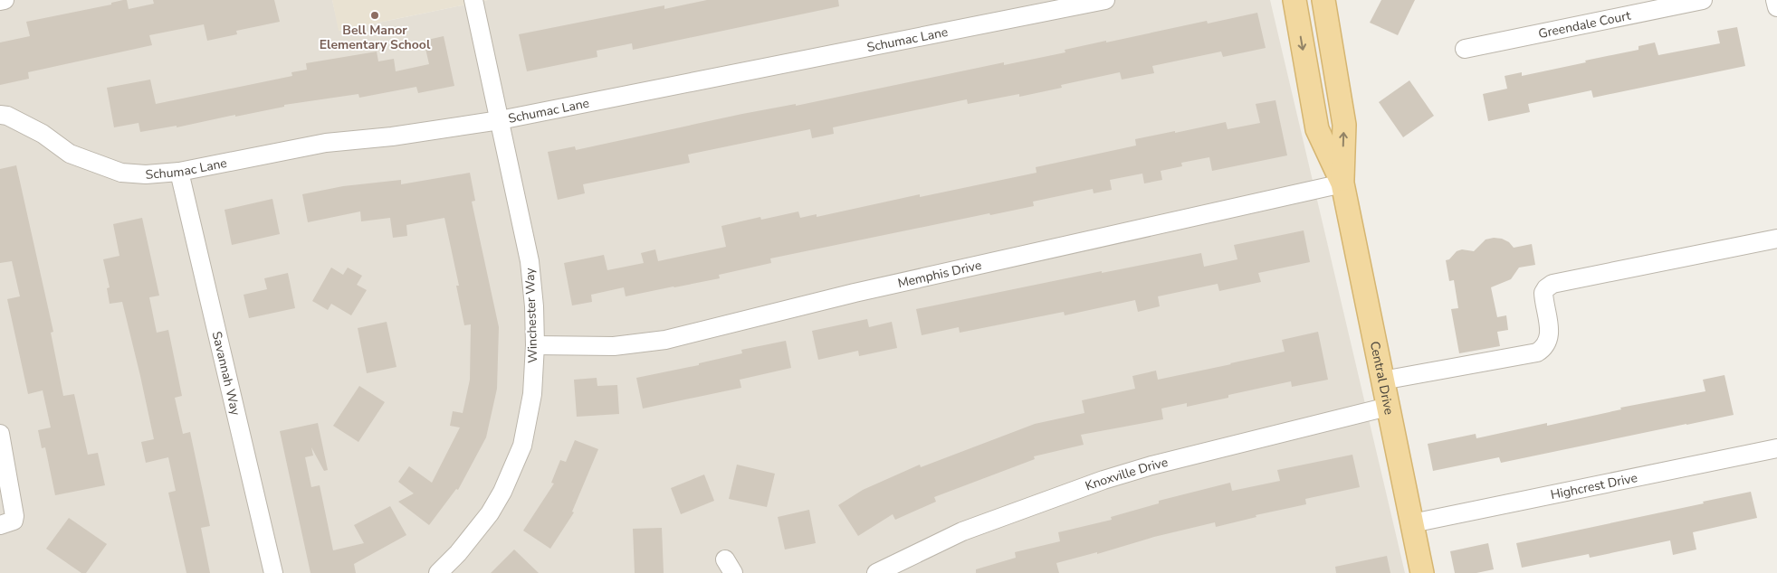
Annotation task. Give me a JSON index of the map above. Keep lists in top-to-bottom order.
{
  "streets": {
    "main road": ["Central Drive"],
    "street": [
      "Greendale Court",
      "Schumac Lane",
      "Memphis Drive",
      "Winchester Way",
      "Savannah Way",
      "Knoxville Drive",
      "Highcrest Drive"
    ]
  },
  "crossings": [
    ["Schumac Lane", "Winchester Way"],
    ["Schumac Lane", "Savannah Way"],
    ["Memphis Drive", "Winchester Way"],
    ["Memphis Drive", "Central Drive"],
    ["Central Drive", "Knoxville Drive"],
    ["Central Drive", "Highcrest Drive"]
  ],
  "places": ["Bell Manor Elementary School"]
}
